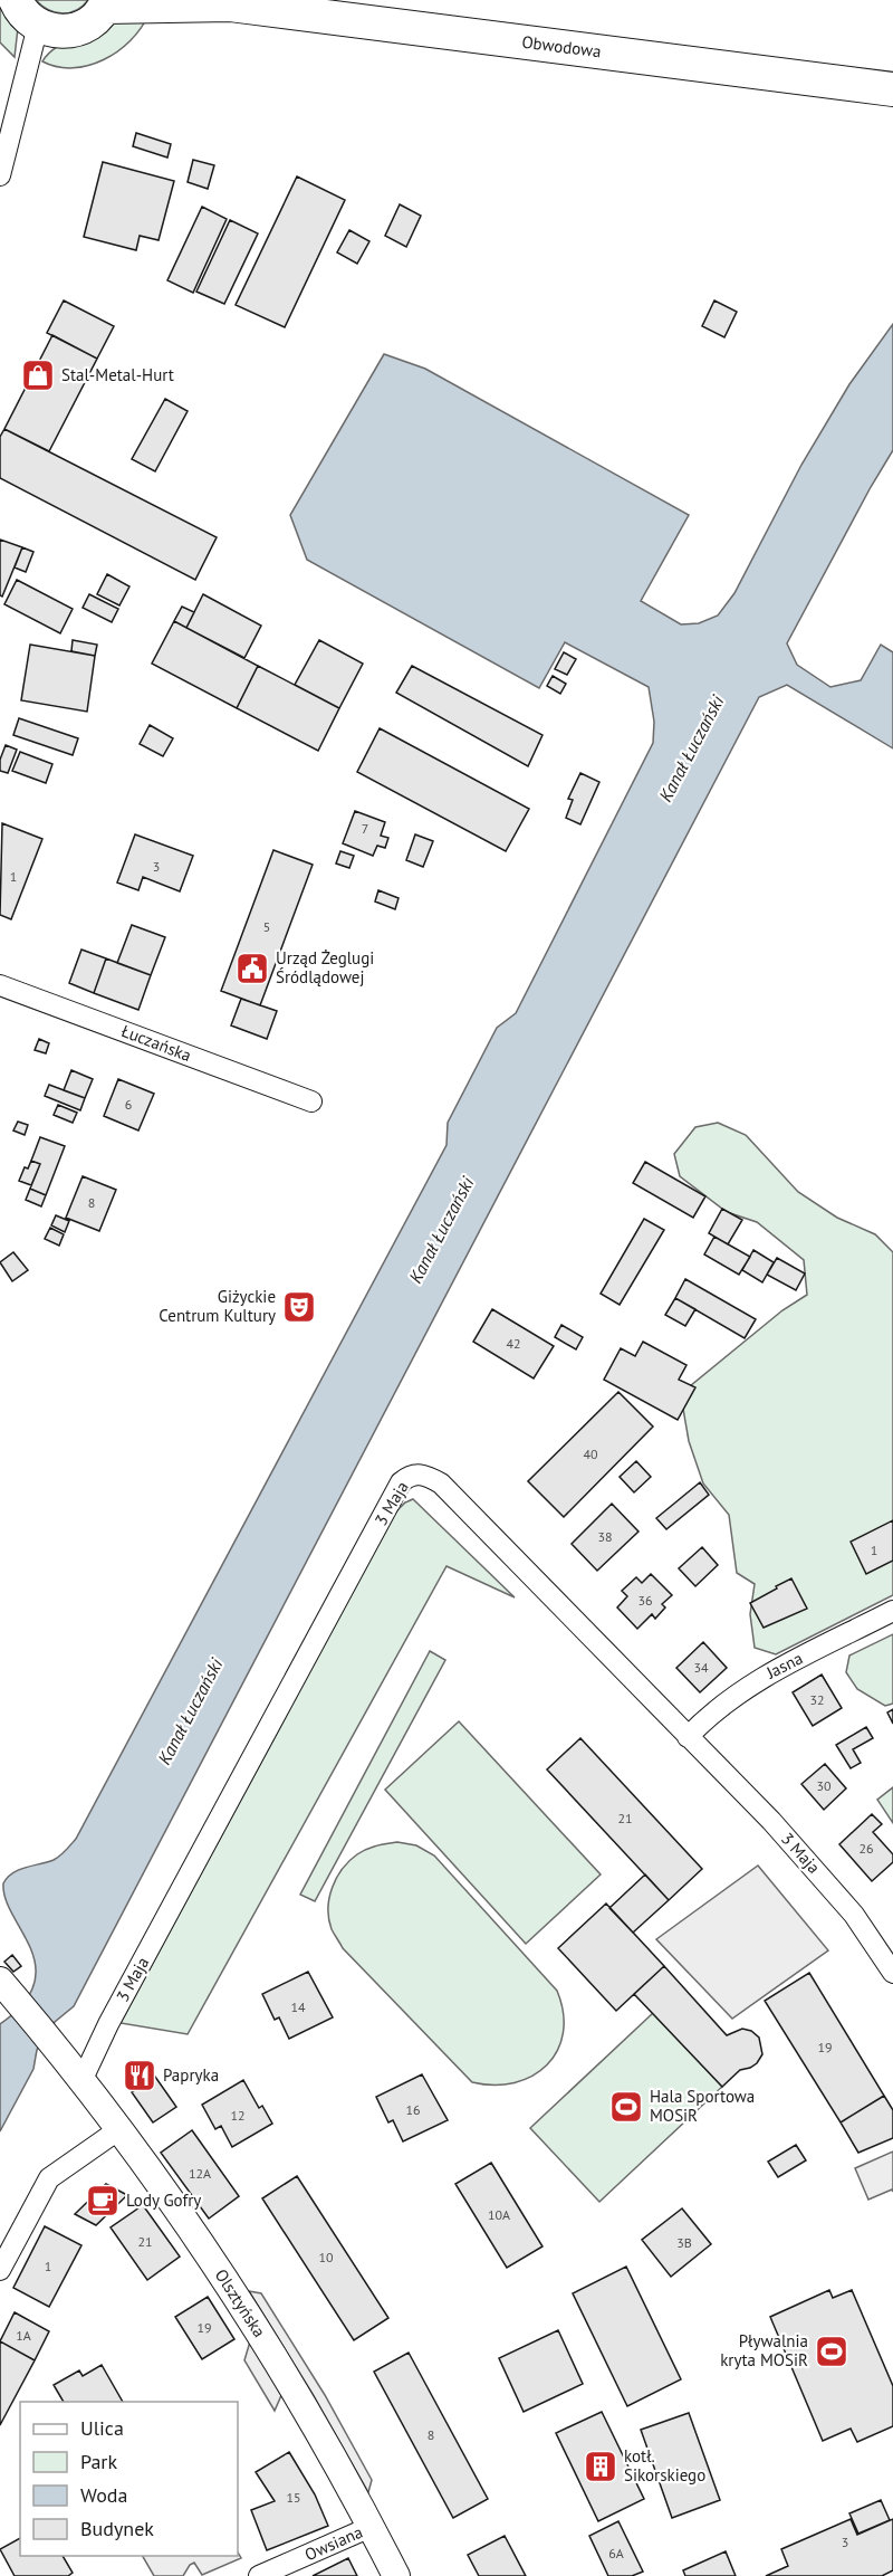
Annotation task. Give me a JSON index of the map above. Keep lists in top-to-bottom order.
{
  "streets": {
    "main road": ["Obwodowa"],
    "street": [
      "Łuczańska",
      "3 Maja",
      "Jasna",
      "Olsztyńska",
      "Owsiana"
    ]
  },
  "crossings": [
    ["3 Maja", "Jasna"],
    ["3 Maja", "Olsztyńska"],
    ["Olsztyńska", "Owsiana"]
  ],
  "water": ["Kanał Łuczański"],
  "places": {
    "shop": ["Stal-Metal-Hurt"],
    "public building": ["Urząd Żeglugi Śródlądowej"],
    "theatre": ["Giżyckie Centrum Kultury"],
    "restaurant": ["Papryka"],
    "sports": ["Hala Sportowa MOSiR", "Pływalnia kryta MOSiR"],
    "cafe": ["Lody Gofry"],
    "building": ["kotł. Sikorskiego"]
  },
  "house_numbers": [
    "7",
    "3",
    "1",
    "5",
    "6",
    "8",
    "42",
    "40",
    "38",
    "1",
    "36",
    "34",
    "32",
    "30",
    "21",
    "26",
    "14",
    "19",
    "16",
    "12",
    "12A",
    "10A",
    "21",
    "3B",
    "10",
    "1",
    "19",
    "1A",
    "8",
    "15",
    "3",
    "6A"
  ],
  "legend": [
    "Ulica",
    "Park",
    "Woda",
    "Budynek"
  ]
}
